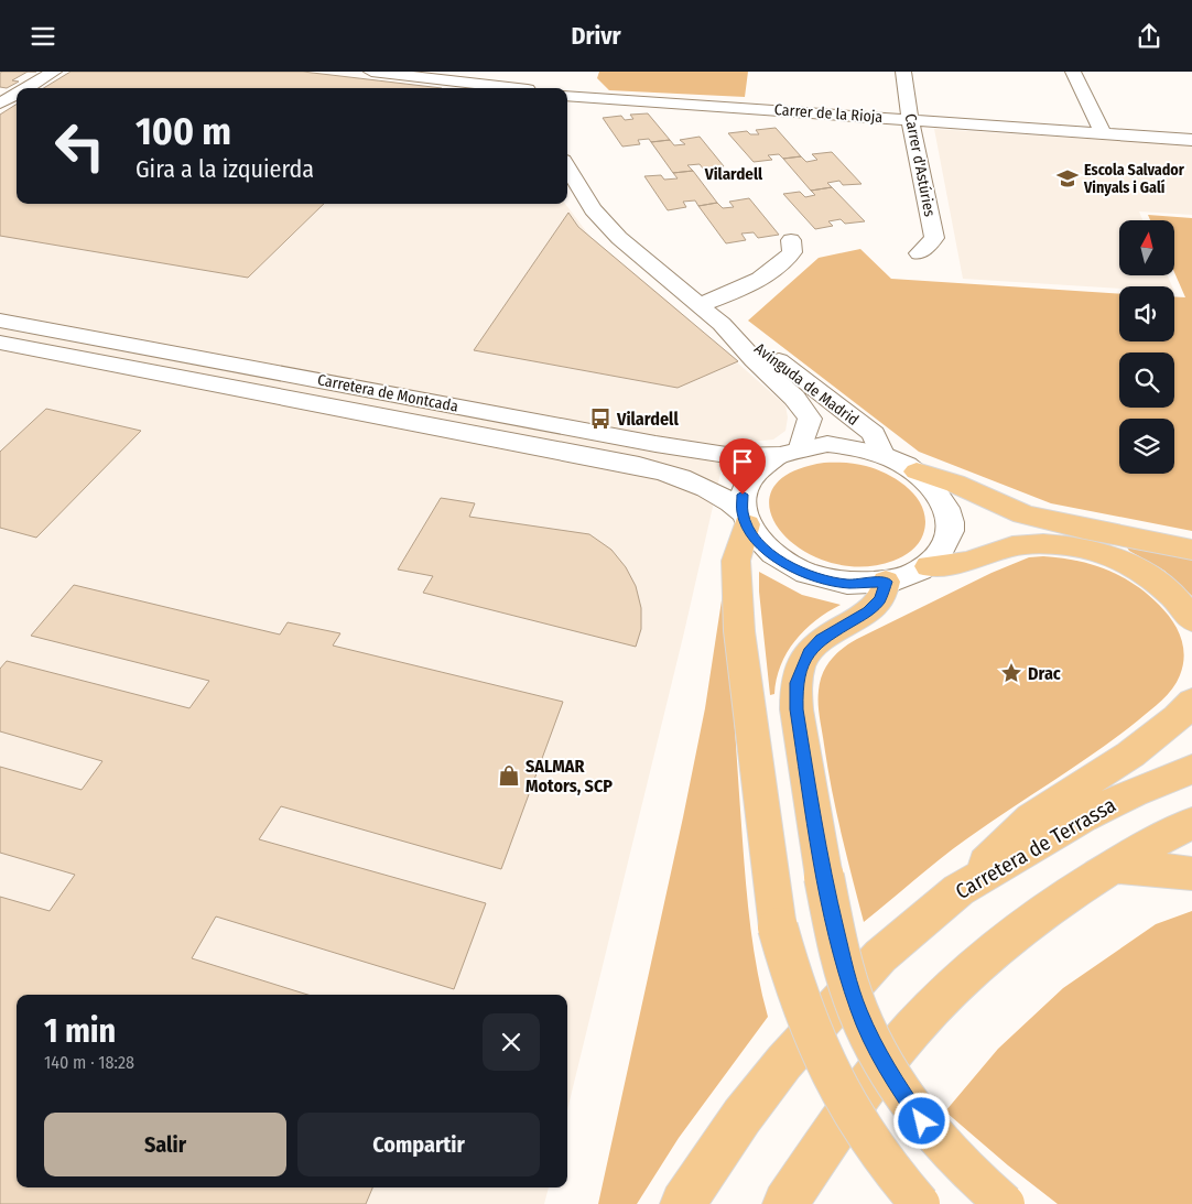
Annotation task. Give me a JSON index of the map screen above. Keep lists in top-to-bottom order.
{
  "streets": {
    "main road": ["Carretera de Terrassa"],
    "street": [
      "Carrer de la Rioja",
      "Carrer d'Astúries",
      "Avinguda de Madrid",
      "Carretera de Montcada"
    ]
  },
  "crossings": [
    ["Carrer de la Rioja", "Carrer d'Astúries"],
    ["Avinguda de Madrid", "Carretera de Montcada"]
  ],
  "districts": ["Vilardell"],
  "places": {
    "school or university": ["Escola Salvador Vinyals i Galí"],
    "bus stop": ["Vilardell"],
    "place": ["Drac"],
    "shop": ["SALMAR Motors, SCP"]
  },
  "north": "top",
  "page": {
    "header": "Drivr",
    "turn": ["100 m", "Gira a la izquierda"],
    "heading": ["1 min", "140 m · 18:28"],
    "buttons": ["Salir", "Compartir"]
  }
}
